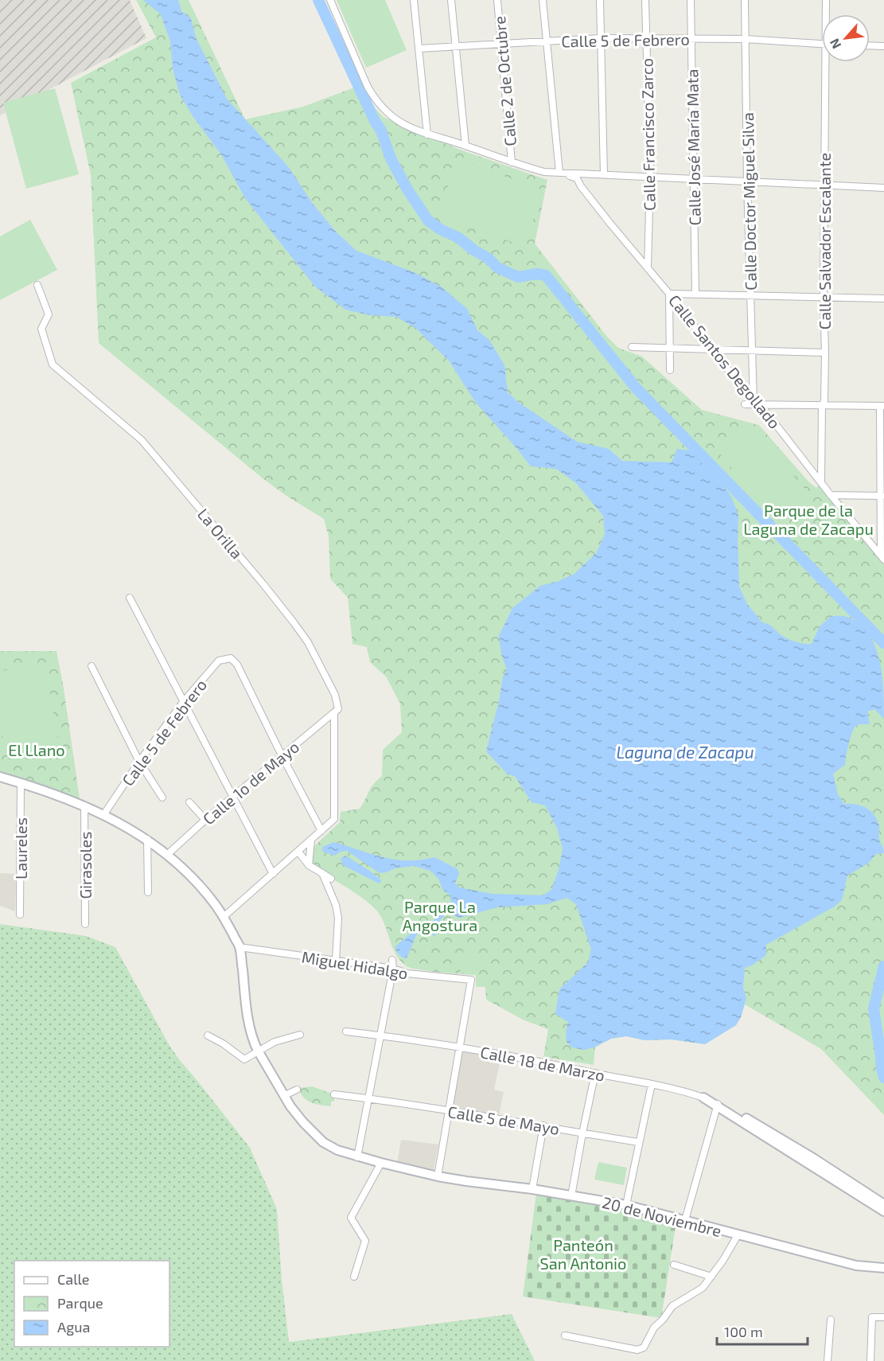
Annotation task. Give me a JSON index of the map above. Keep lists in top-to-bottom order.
{
  "streets": {
    "main road": ["Calle 18 de Marzo", "20 de Noviembre"],
    "street": [
      "Calle 5 de Febrero",
      "Calle 2 de Octubre",
      "Calle Francisco Zarco",
      "Calle José María Mata",
      "Calle Doctor Miguel Silva",
      "Calle Salvador Escalante",
      "Calle Santos Degollado",
      "La Orilla",
      "Calle 1o de Mayo",
      "Laureles",
      "Girasoles",
      "Miguel Hidalgo",
      "Calle 5 de Mayo"
    ]
  },
  "crossings": [
    ["Calle 5 de Febrero", "Calle 2 de Octubre"],
    ["Calle 5 de Febrero", "Calle Francisco Zarco"],
    ["Calle 5 de Febrero", "Calle José María Mata"],
    ["Calle 5 de Febrero", "Calle Doctor Miguel Silva"],
    ["Calle 5 de Febrero", "Calle 1o de Mayo"],
    ["Calle 5 de Febrero", "20 de Noviembre"],
    ["Calle Francisco Zarco", "Calle Santos Degollado"],
    ["Calle Doctor Miguel Silva", "Calle Santos Degollado"],
    ["Calle Salvador Escalante", "Calle Santos Degollado"],
    ["La Orilla", "Calle 1o de Mayo"],
    ["Calle 1o de Mayo", "20 de Noviembre"],
    ["Laureles", "20 de Noviembre"],
    ["Girasoles", "20 de Noviembre"],
    ["Miguel Hidalgo", "Calle 18 de Marzo"],
    ["Miguel Hidalgo", "20 de Noviembre"]
  ],
  "water": ["Laguna de Zacapu"],
  "parks": [
    "Parque de la Laguna de Zacapu",
    "El Llano",
    "Parque La Angostura",
    "Panteón San Antonio"
  ],
  "legend": ["Calle", "Parque", "Agua"],
  "scale_bar": "100 m",
  "north": "bottom left"
}
